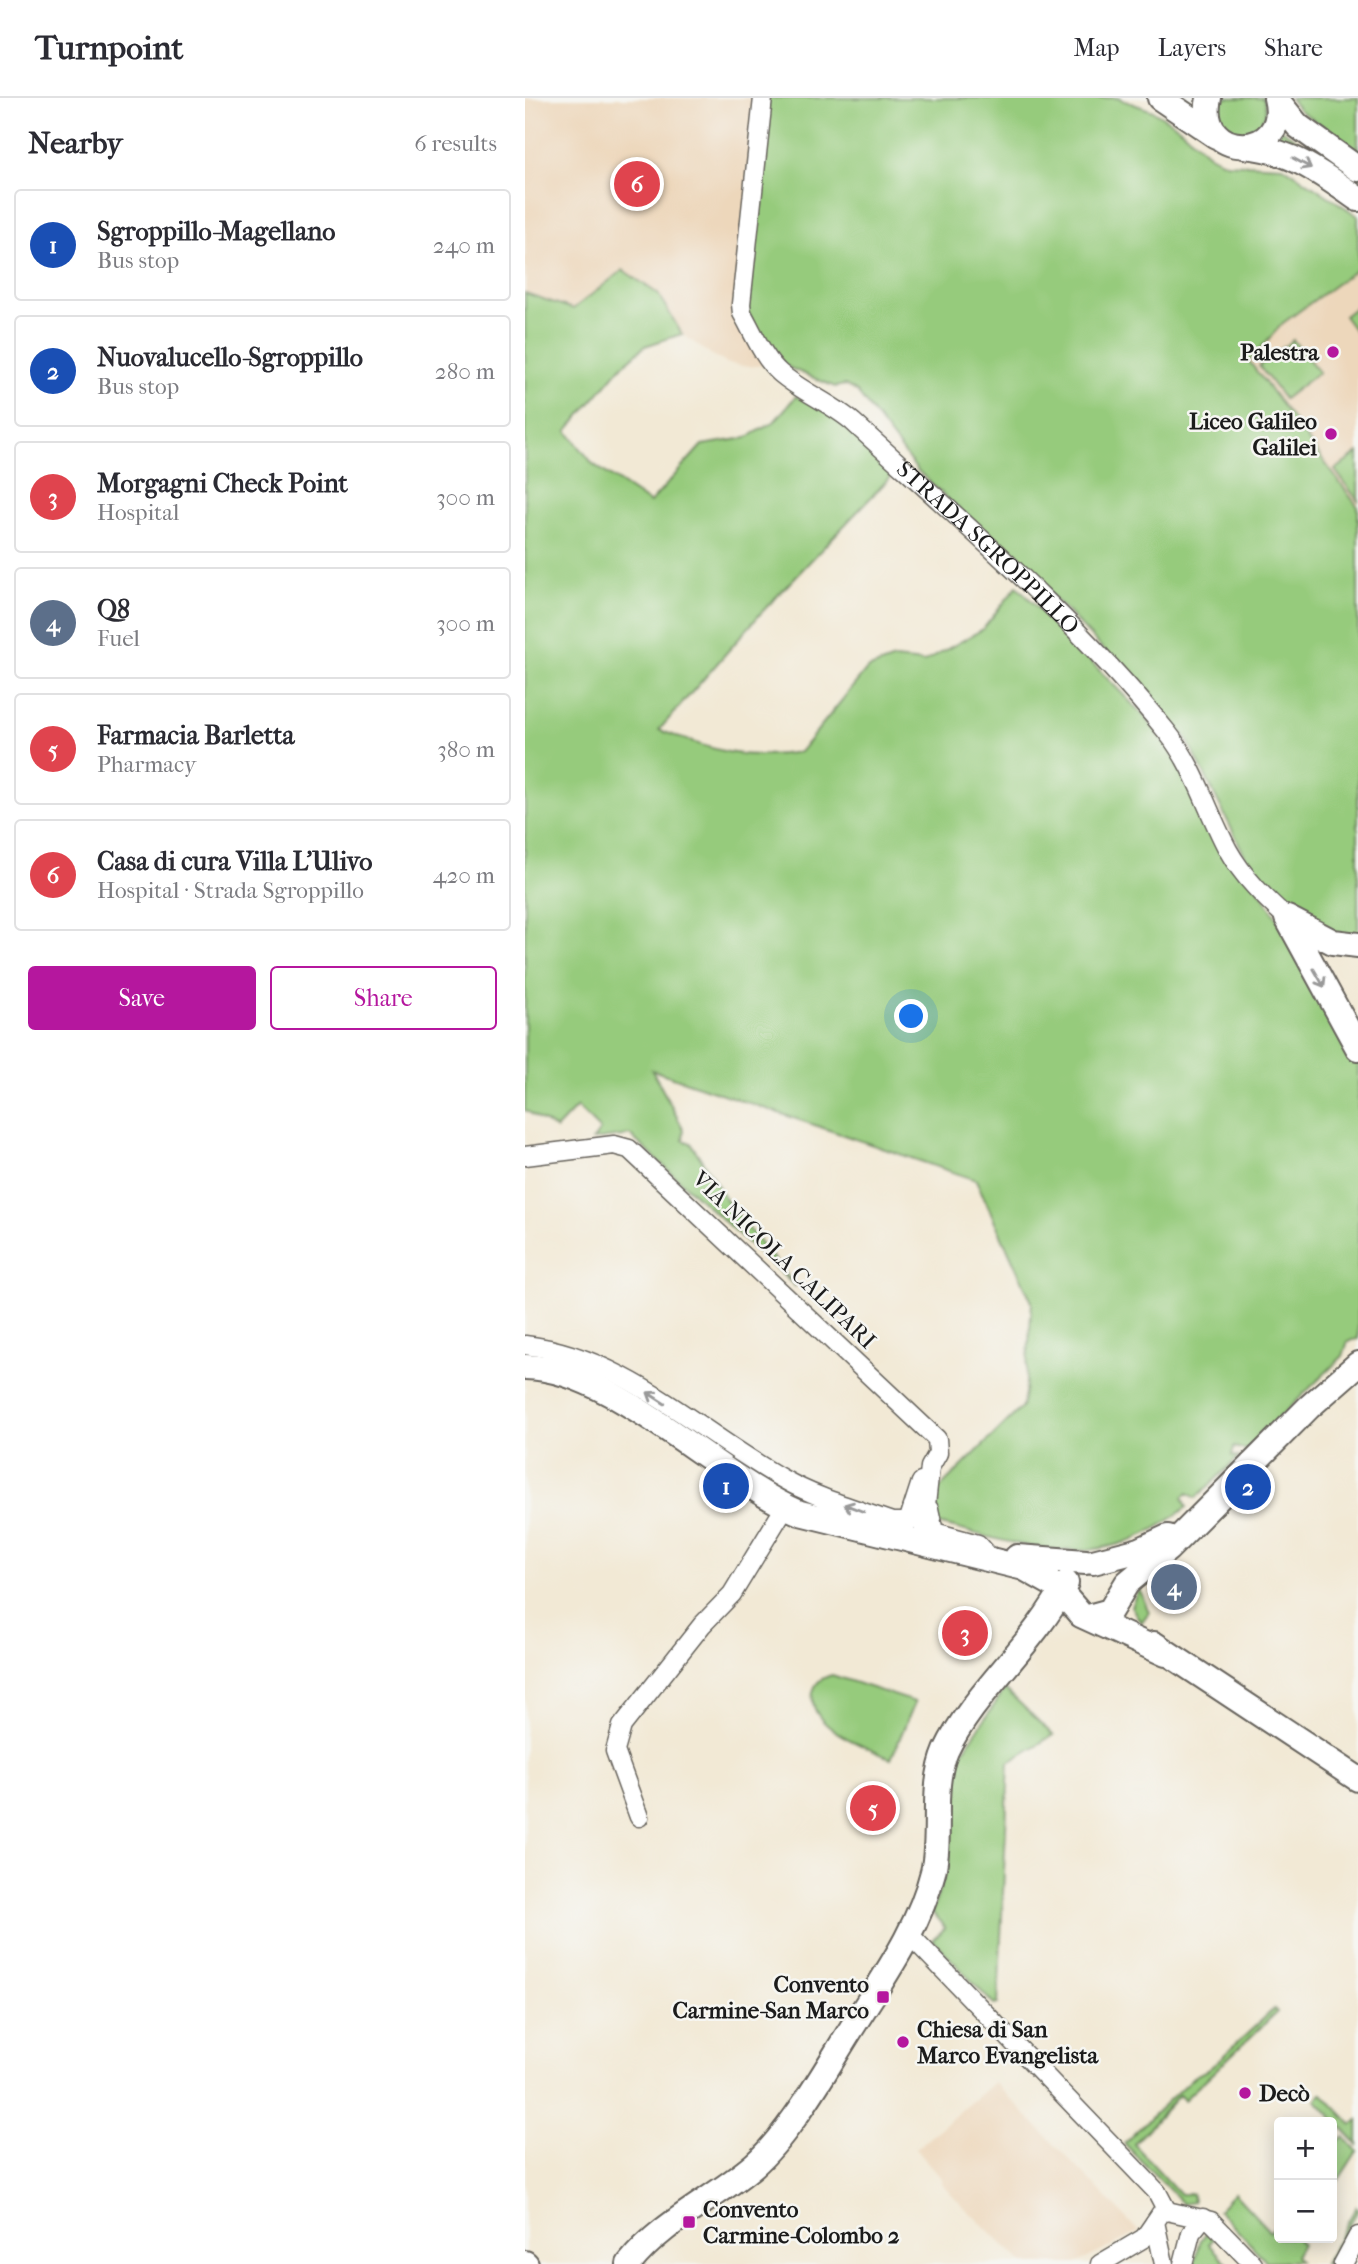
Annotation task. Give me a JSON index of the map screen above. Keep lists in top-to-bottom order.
{
  "streets": {
    "main road": ["STRADA SGROPPILLO"],
    "street": ["VIA NICOLA CALIPARI"]
  },
  "places": {
    "other": [
      "Palestra",
      "Liceo Galileo Galilei",
      "Chiesa di San Marco Evangelista",
      "Decò"
    ],
    "transit": ["Convento Carmine-San Marco", "Convento Carmine-Colombo 2"]
  },
  "page": {
    "header": "Turnpoint",
    "nav": ["Map", "Layers", "Share"],
    "heading": ["Nearby", "6 results"],
    "pins": [
      "6",
      "1",
      "2",
      "4",
      "3",
      "5"
    ],
    "list": [
      {
        "mark": "1",
        "name": "Sgroppillo-Magellano",
        "note": "Bus stop",
        "value": "240 m"
      },
      {
        "mark": "2",
        "name": "Nuovalucello-Sgroppillo",
        "note": "Bus stop",
        "value": "280 m"
      },
      {
        "mark": "3",
        "name": "Morgagni Check Point",
        "note": "Hospital",
        "value": "300 m"
      },
      {
        "mark": "4",
        "name": "Q8",
        "note": "Fuel",
        "value": "300 m"
      },
      {
        "mark": "5",
        "name": "Farmacia Barletta",
        "note": "Pharmacy",
        "value": "380 m"
      },
      {
        "mark": "6",
        "name": "Casa di cura Villa L'Ulivo",
        "note": "Hospital · Strada Sgroppillo",
        "value": "420 m"
      }
    ],
    "buttons": ["Save", "Share"],
    "map_buttons": ["+", "−"]
  }
}
